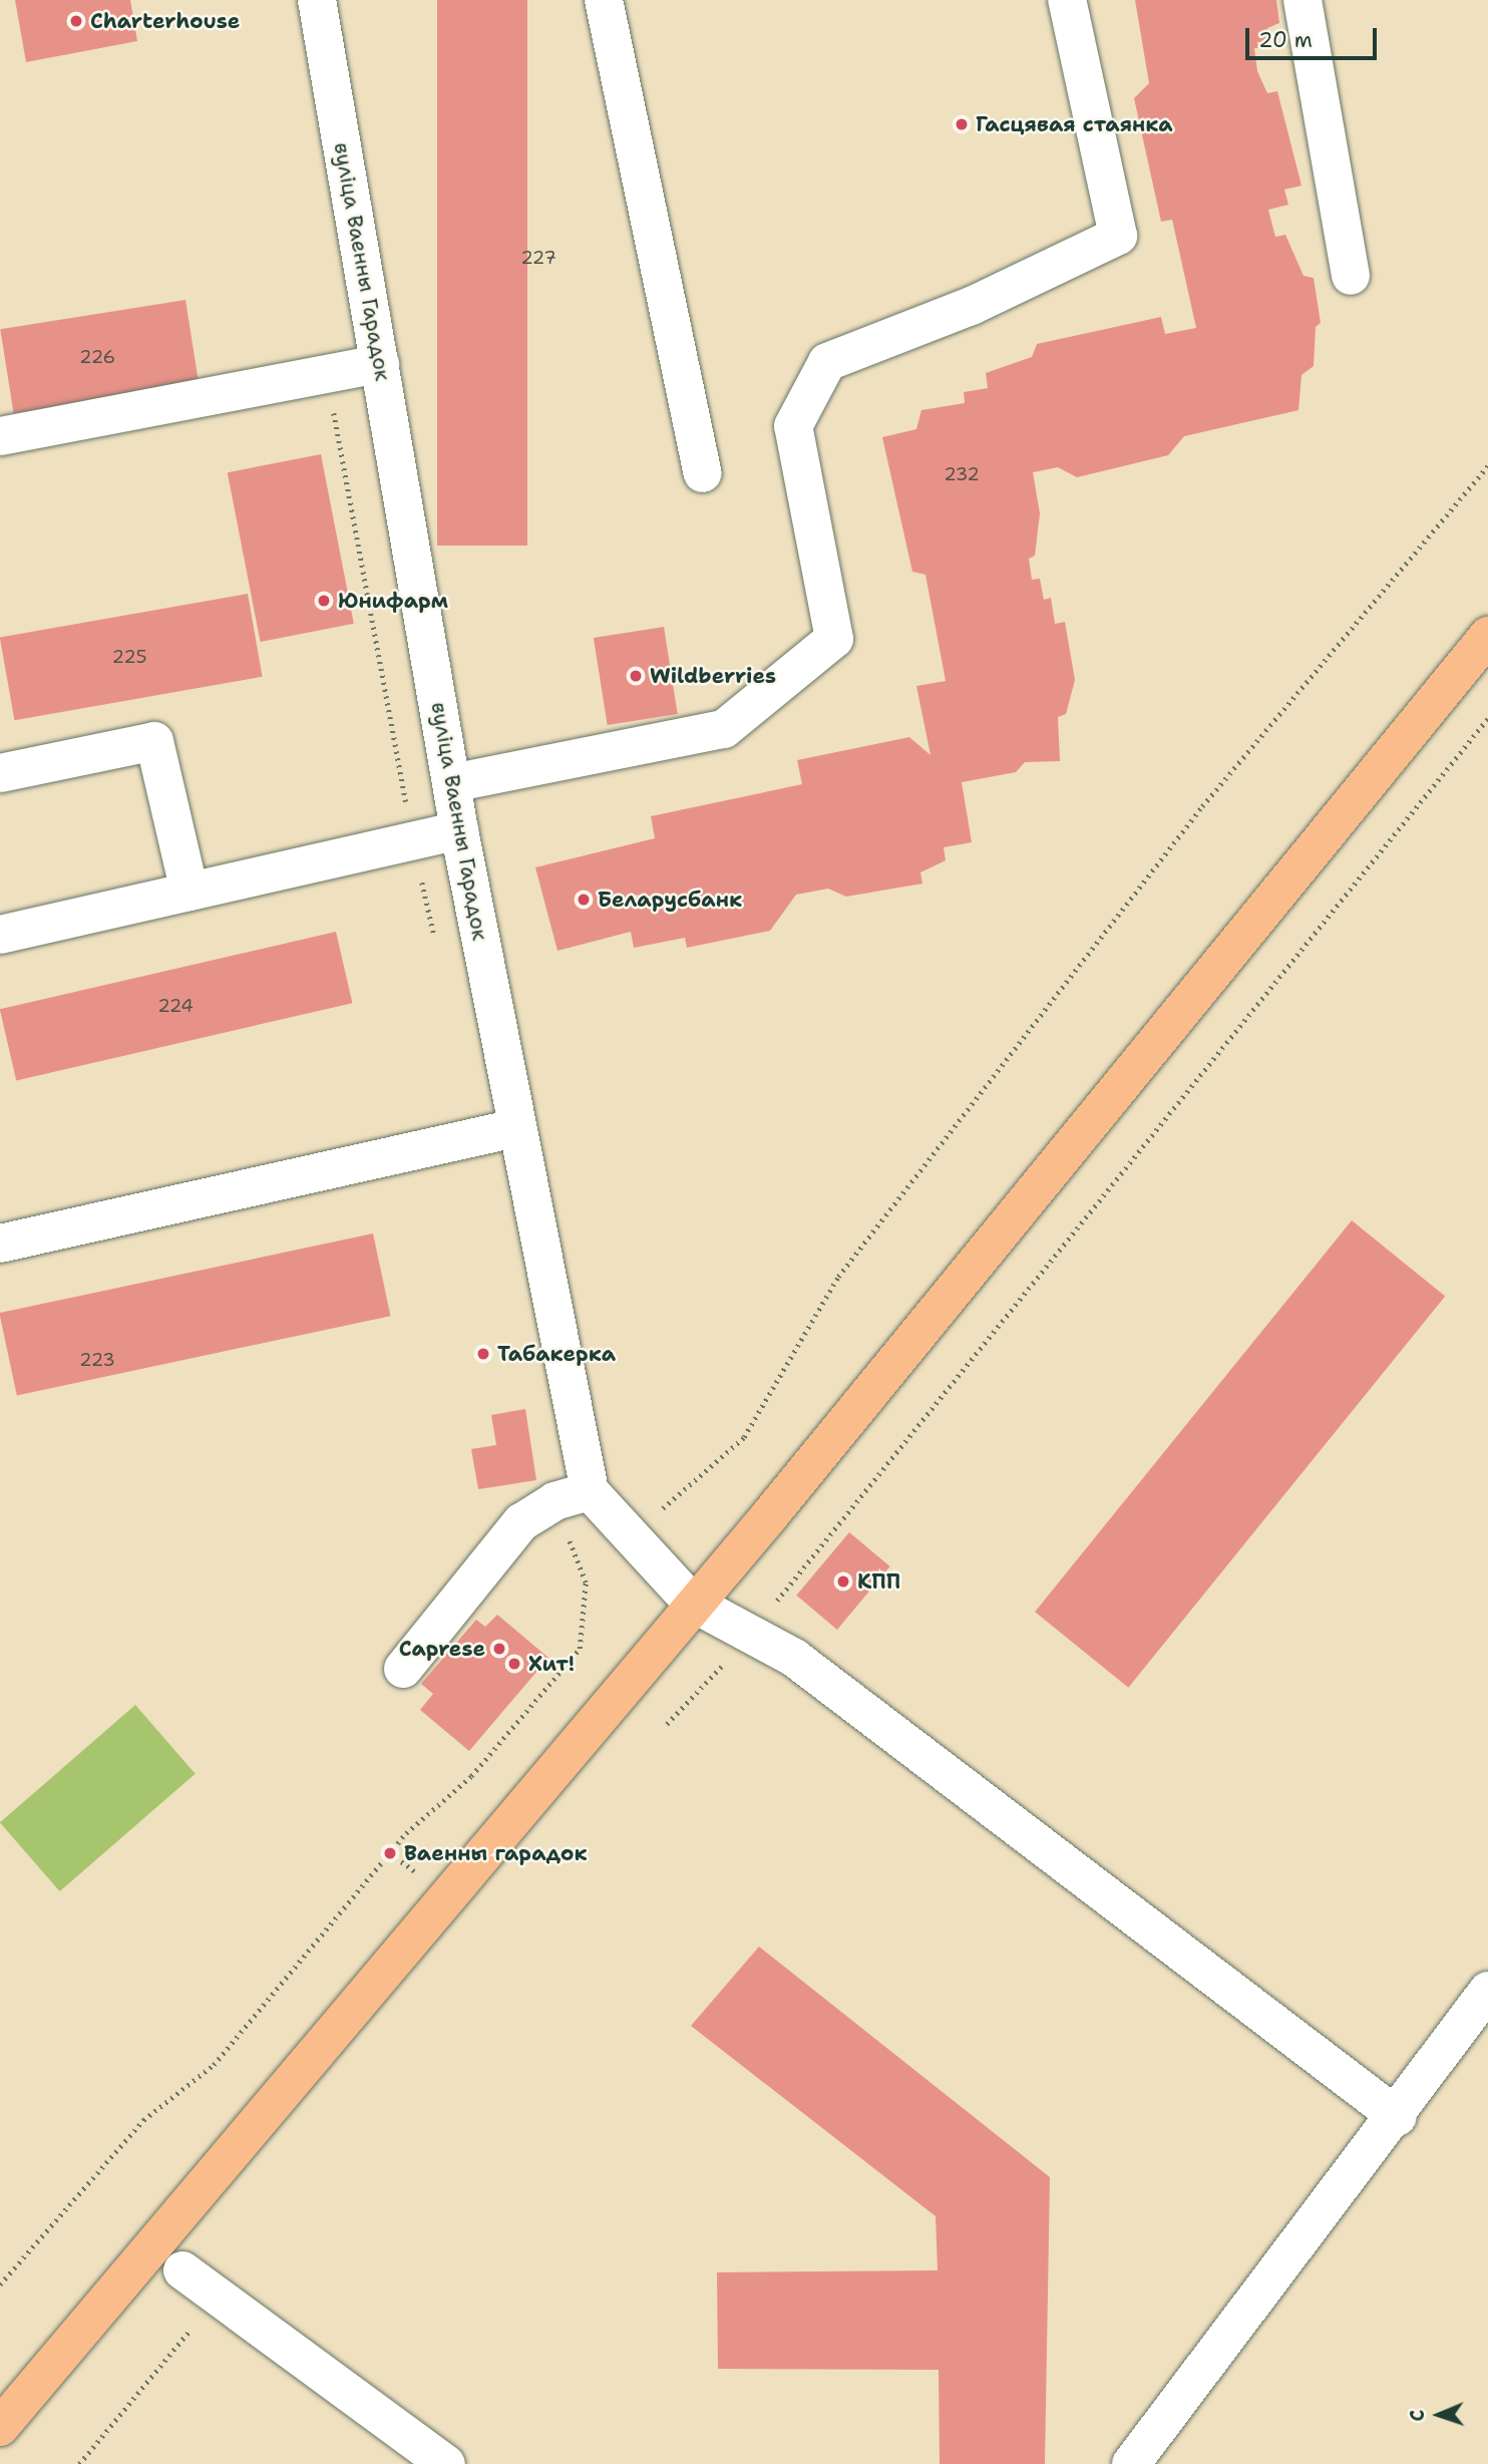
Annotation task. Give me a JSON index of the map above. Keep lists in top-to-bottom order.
{
  "streets": {
    "street": ["вуліца Ваенны Гарадок"]
  },
  "places": [
    "Charterhouse",
    "Гасцявая стаянка",
    "Юнифарм",
    "Wildberries",
    "Беларусбанк",
    "Табакерка",
    "КПП",
    "Caprese",
    "Хит!",
    "Ваенны гарадок"
  ],
  "house_numbers": [
    "227",
    "226",
    "232",
    "225",
    "224",
    "223"
  ],
  "scale_bar": "20 m",
  "north": "left"
}
